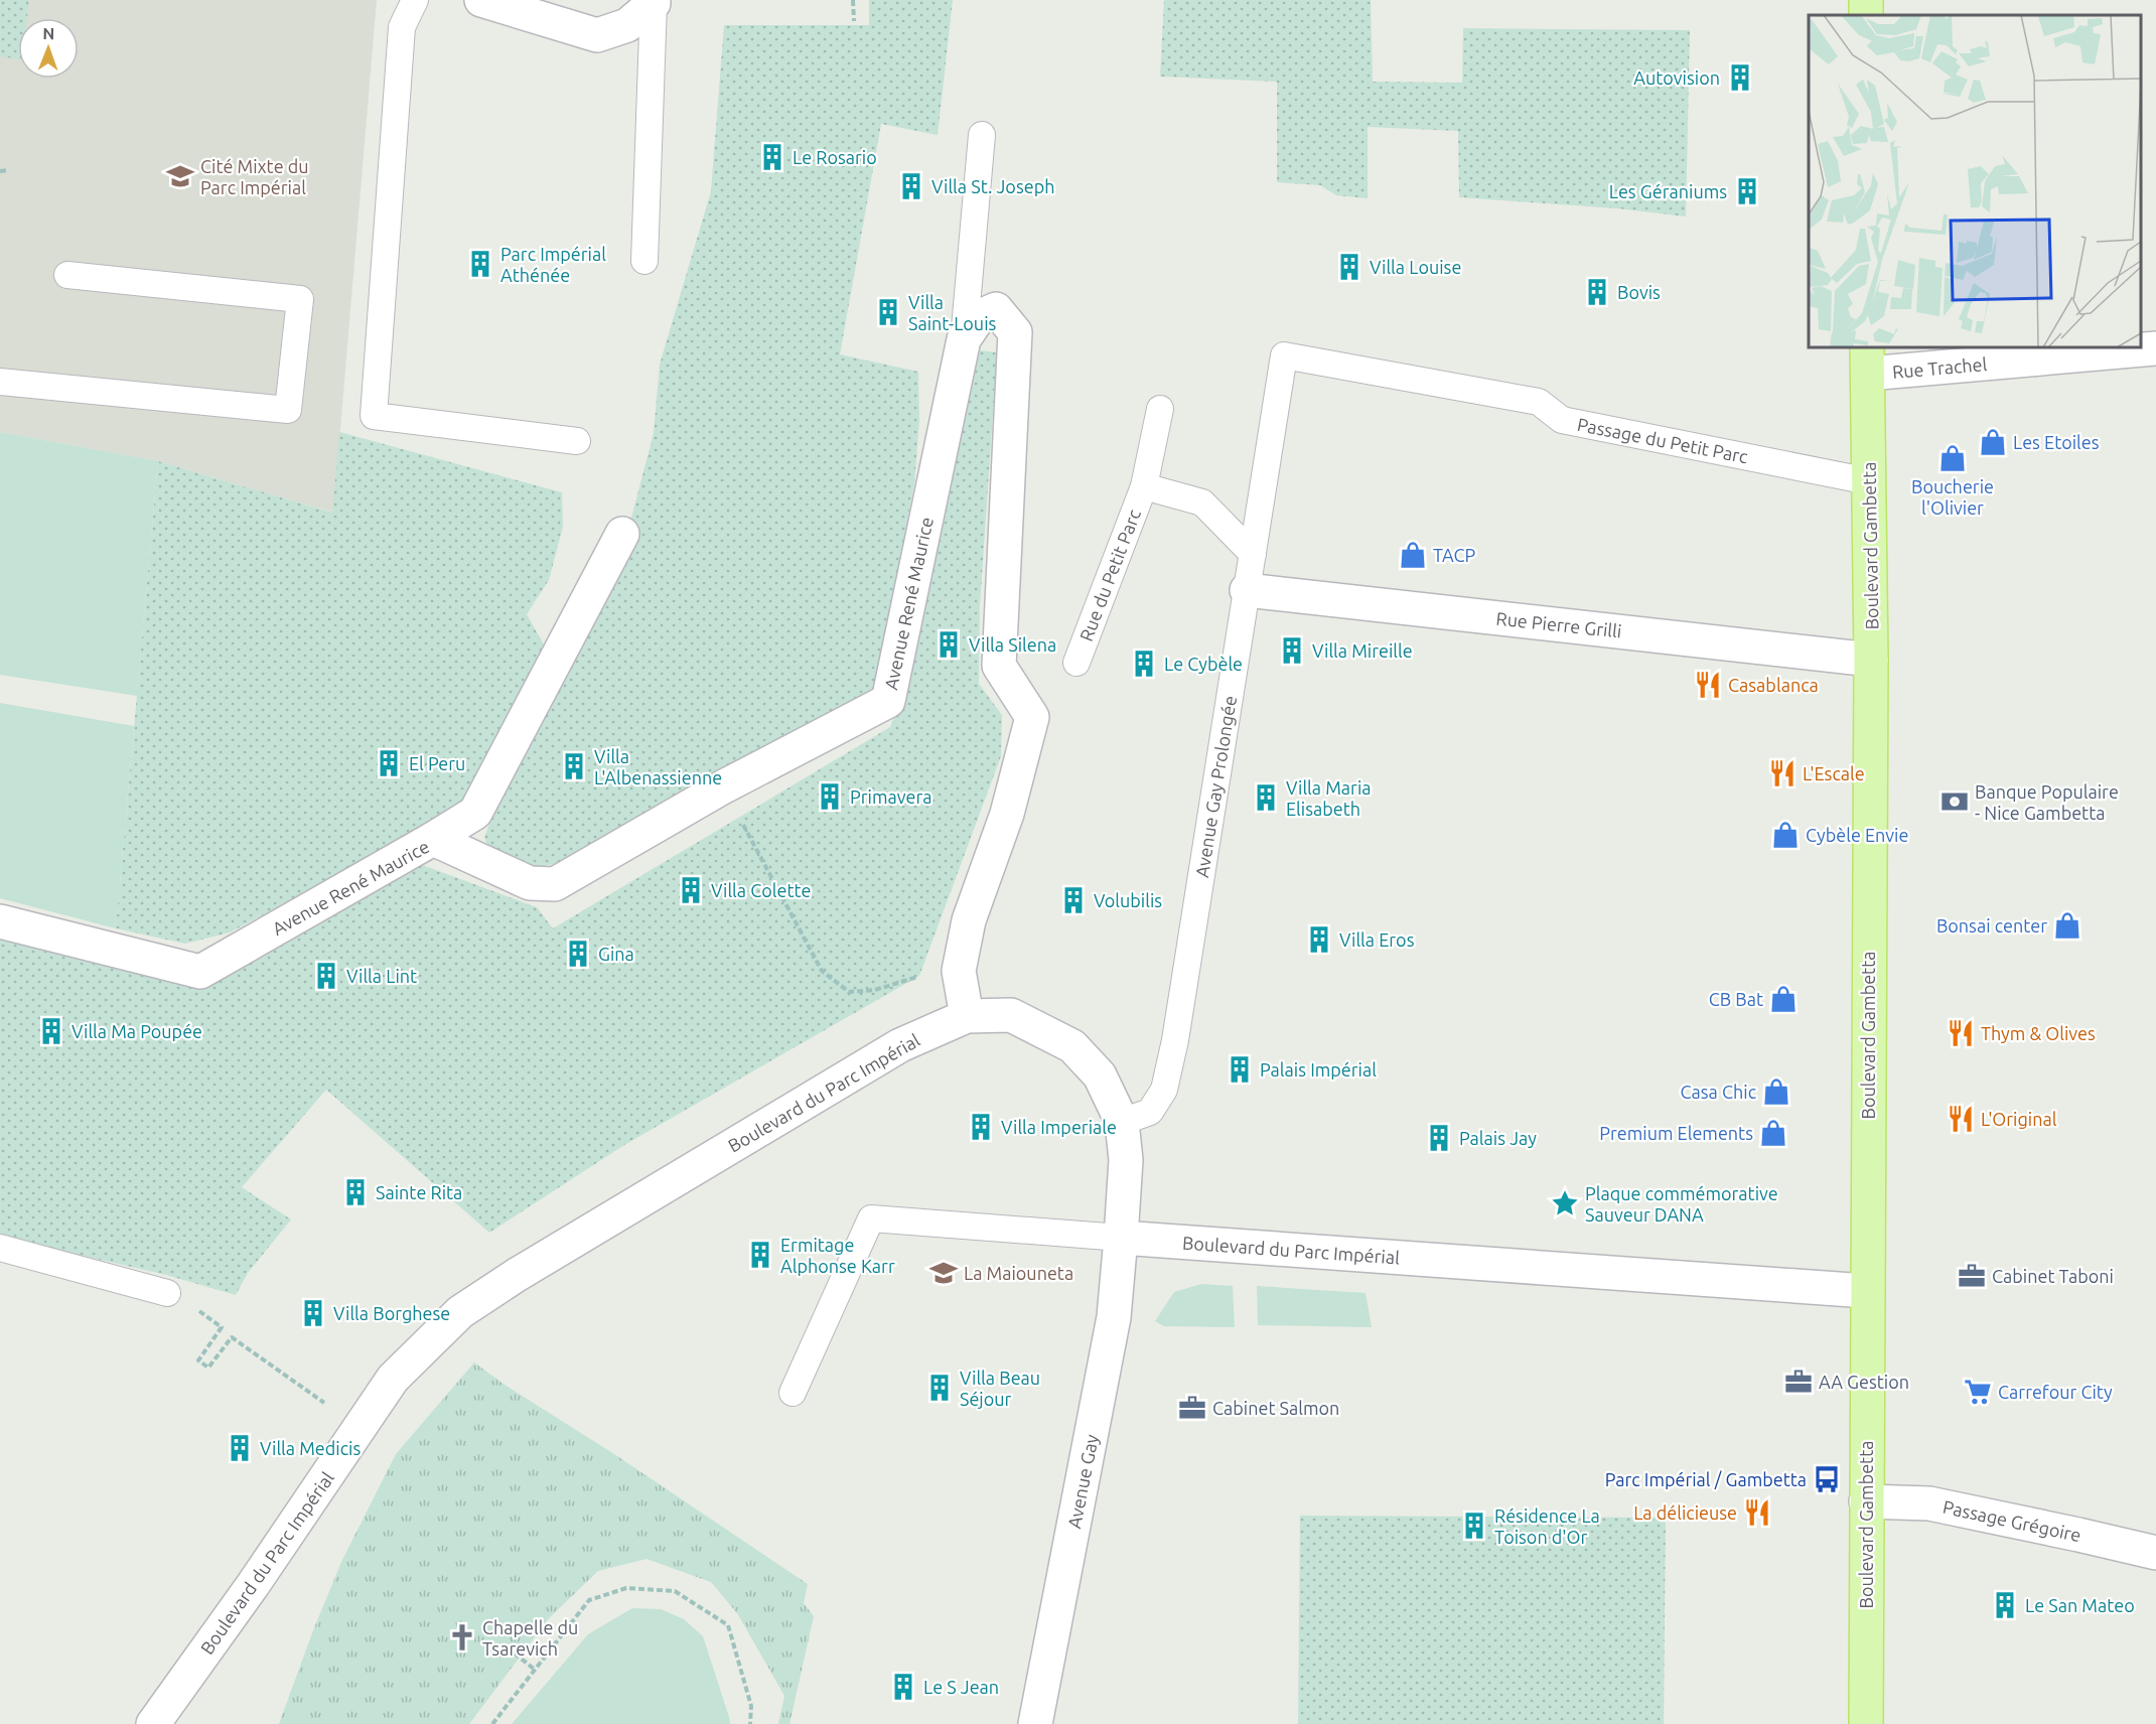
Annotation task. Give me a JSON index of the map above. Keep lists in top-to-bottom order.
{
  "streets": {
    "main road": ["Boulevard Gambetta"],
    "street": [
      "Rue Trachel",
      "Avenue René Maurice",
      "Rue Pierre Grilli",
      "Boulevard du Parc Impérial",
      "Avenue Gay",
      "Passage Grégoire"
    ],
    "lane": ["Passage du Petit Parc", "Rue du Petit Parc", "Avenue Gay Prolongée"]
  },
  "crossings": [
    ["Rue Trachel", "Boulevard Gambetta"],
    ["Passage du Petit Parc", "Boulevard Gambetta"],
    ["Passage du Petit Parc", "Avenue Gay Prolongée"],
    ["Boulevard Gambetta", "Rue Pierre Grilli"],
    ["Boulevard Gambetta", "Boulevard du Parc Impérial"],
    ["Boulevard Gambetta", "Passage Grégoire"],
    ["Rue du Petit Parc", "Avenue Gay Prolongée"],
    ["Avenue René Maurice", "Boulevard du Parc Impérial"],
    ["Rue Pierre Grilli", "Avenue Gay Prolongée"],
    ["Avenue Gay Prolongée", "Boulevard du Parc Impérial"],
    ["Boulevard du Parc Impérial", "Avenue Gay"]
  ],
  "places": {
    "building": [
      "Autovision",
      "Le Rosario",
      "Villa St. Joseph",
      "Les Géraniums",
      "Parc Impérial Athénée",
      "Villa Louise",
      "Bovis",
      "Villa Saint-Louis",
      "Villa Silena",
      "Villa Mireille",
      "Le Cybèle",
      "El Peru",
      "Villa L'Albenassienne",
      "Primavera",
      "Villa Maria Elisabeth",
      "Villa Colette",
      "Volubilis",
      "Villa Eros",
      "Gina",
      "Villa Lint",
      "Villa Ma Poupée",
      "Palais Impérial",
      "Villa Imperiale",
      "Palais Jay",
      "Sainte Rita",
      "Ermitage Alphonse Karr",
      "Villa Borghese",
      "Villa Beau Séjour",
      "Villa Medicis",
      "Résidence La Toison d'Or",
      "Le San Mateo",
      "Le S Jean"
    ],
    "school or university": ["Cité Mixte du Parc Impérial", "La Maiouneta"],
    "shop": [
      "Les Etoiles",
      "Boucherie l'Olivier",
      "TACP",
      "Cybèle Envie",
      "Bonsai center",
      "CB Bat",
      "Casa Chic",
      "Premium Elements"
    ],
    "restaurant": [
      "Casablanca",
      "L'Escale",
      "Thym & Olives",
      "L'Original",
      "La délicieuse"
    ],
    "bank": ["Banque Populaire - Nice Gambetta"],
    "place": ["Plaque commémorative Sauveur DANA"],
    "office": ["Cabinet Taboni", "AA Gestion", "Cabinet Salmon"],
    "supermarket": ["Carrefour City"],
    "bus stop": ["Parc Impérial / Gambetta"],
    "church": ["Chapelle du Tsarevich"]
  },
  "north": "top"
}
